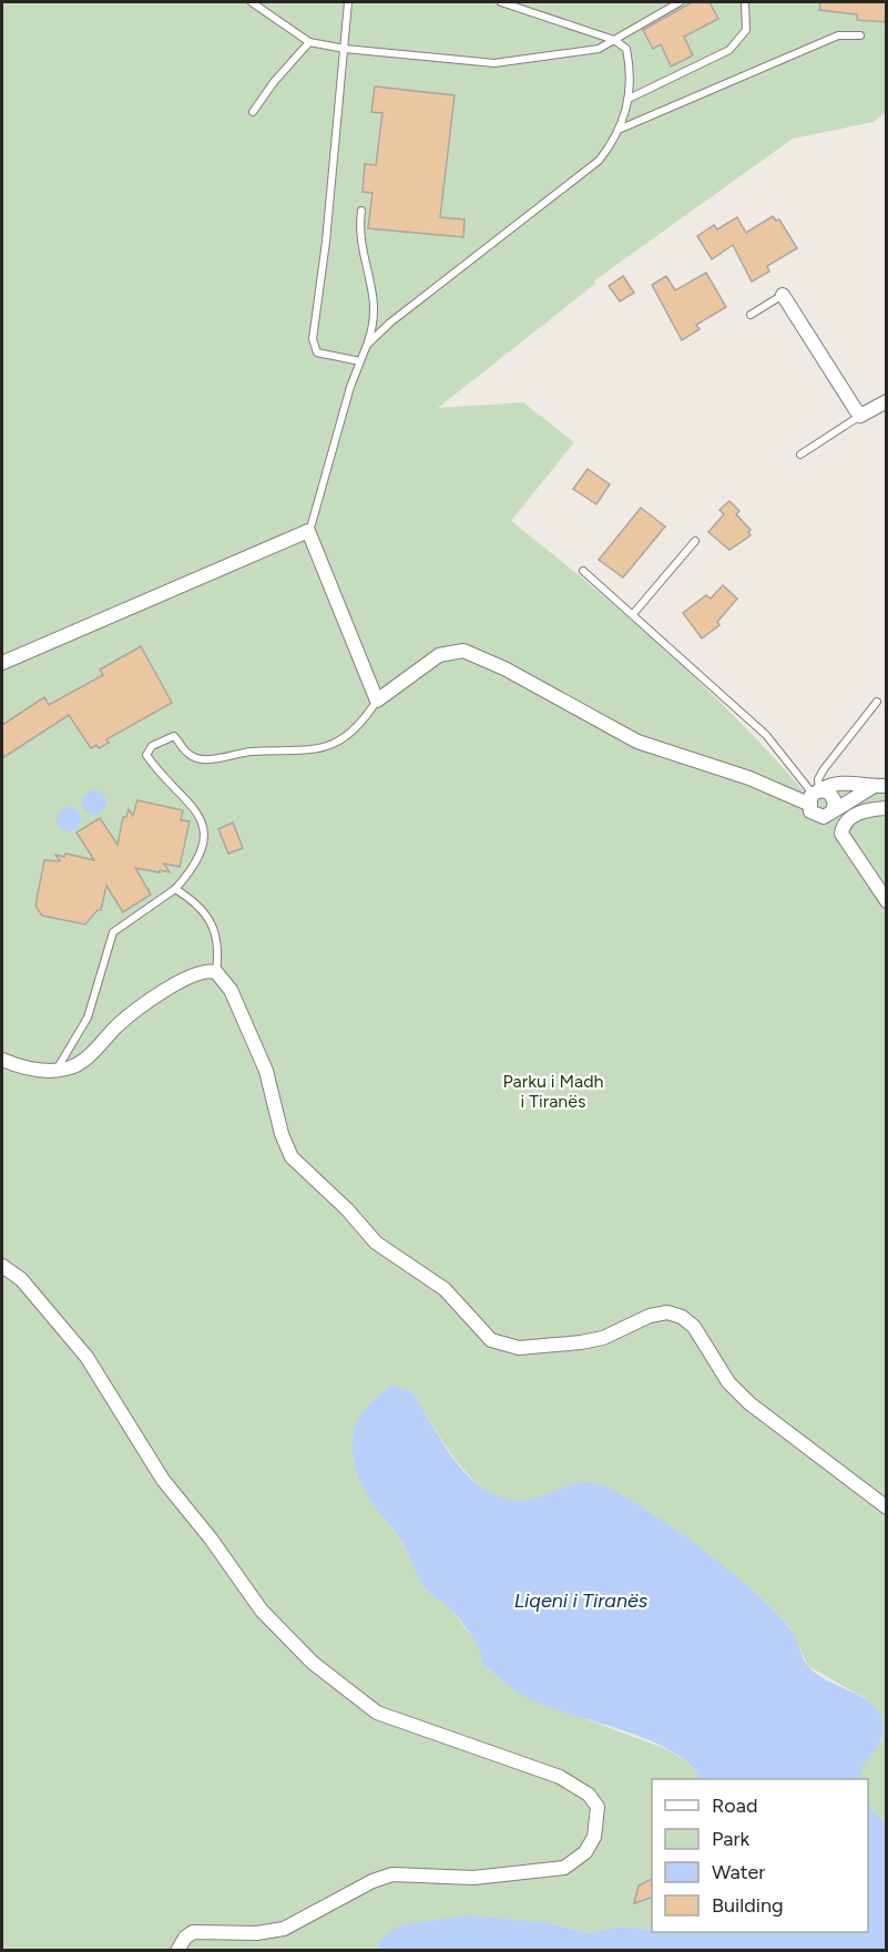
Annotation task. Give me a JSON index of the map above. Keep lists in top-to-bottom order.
{
  "water": ["Liqeni i Tiranës"],
  "parks": ["Parku i Madh i Tiranës"],
  "legend": [
    "Road",
    "Park",
    "Water",
    "Building"
  ]
}
